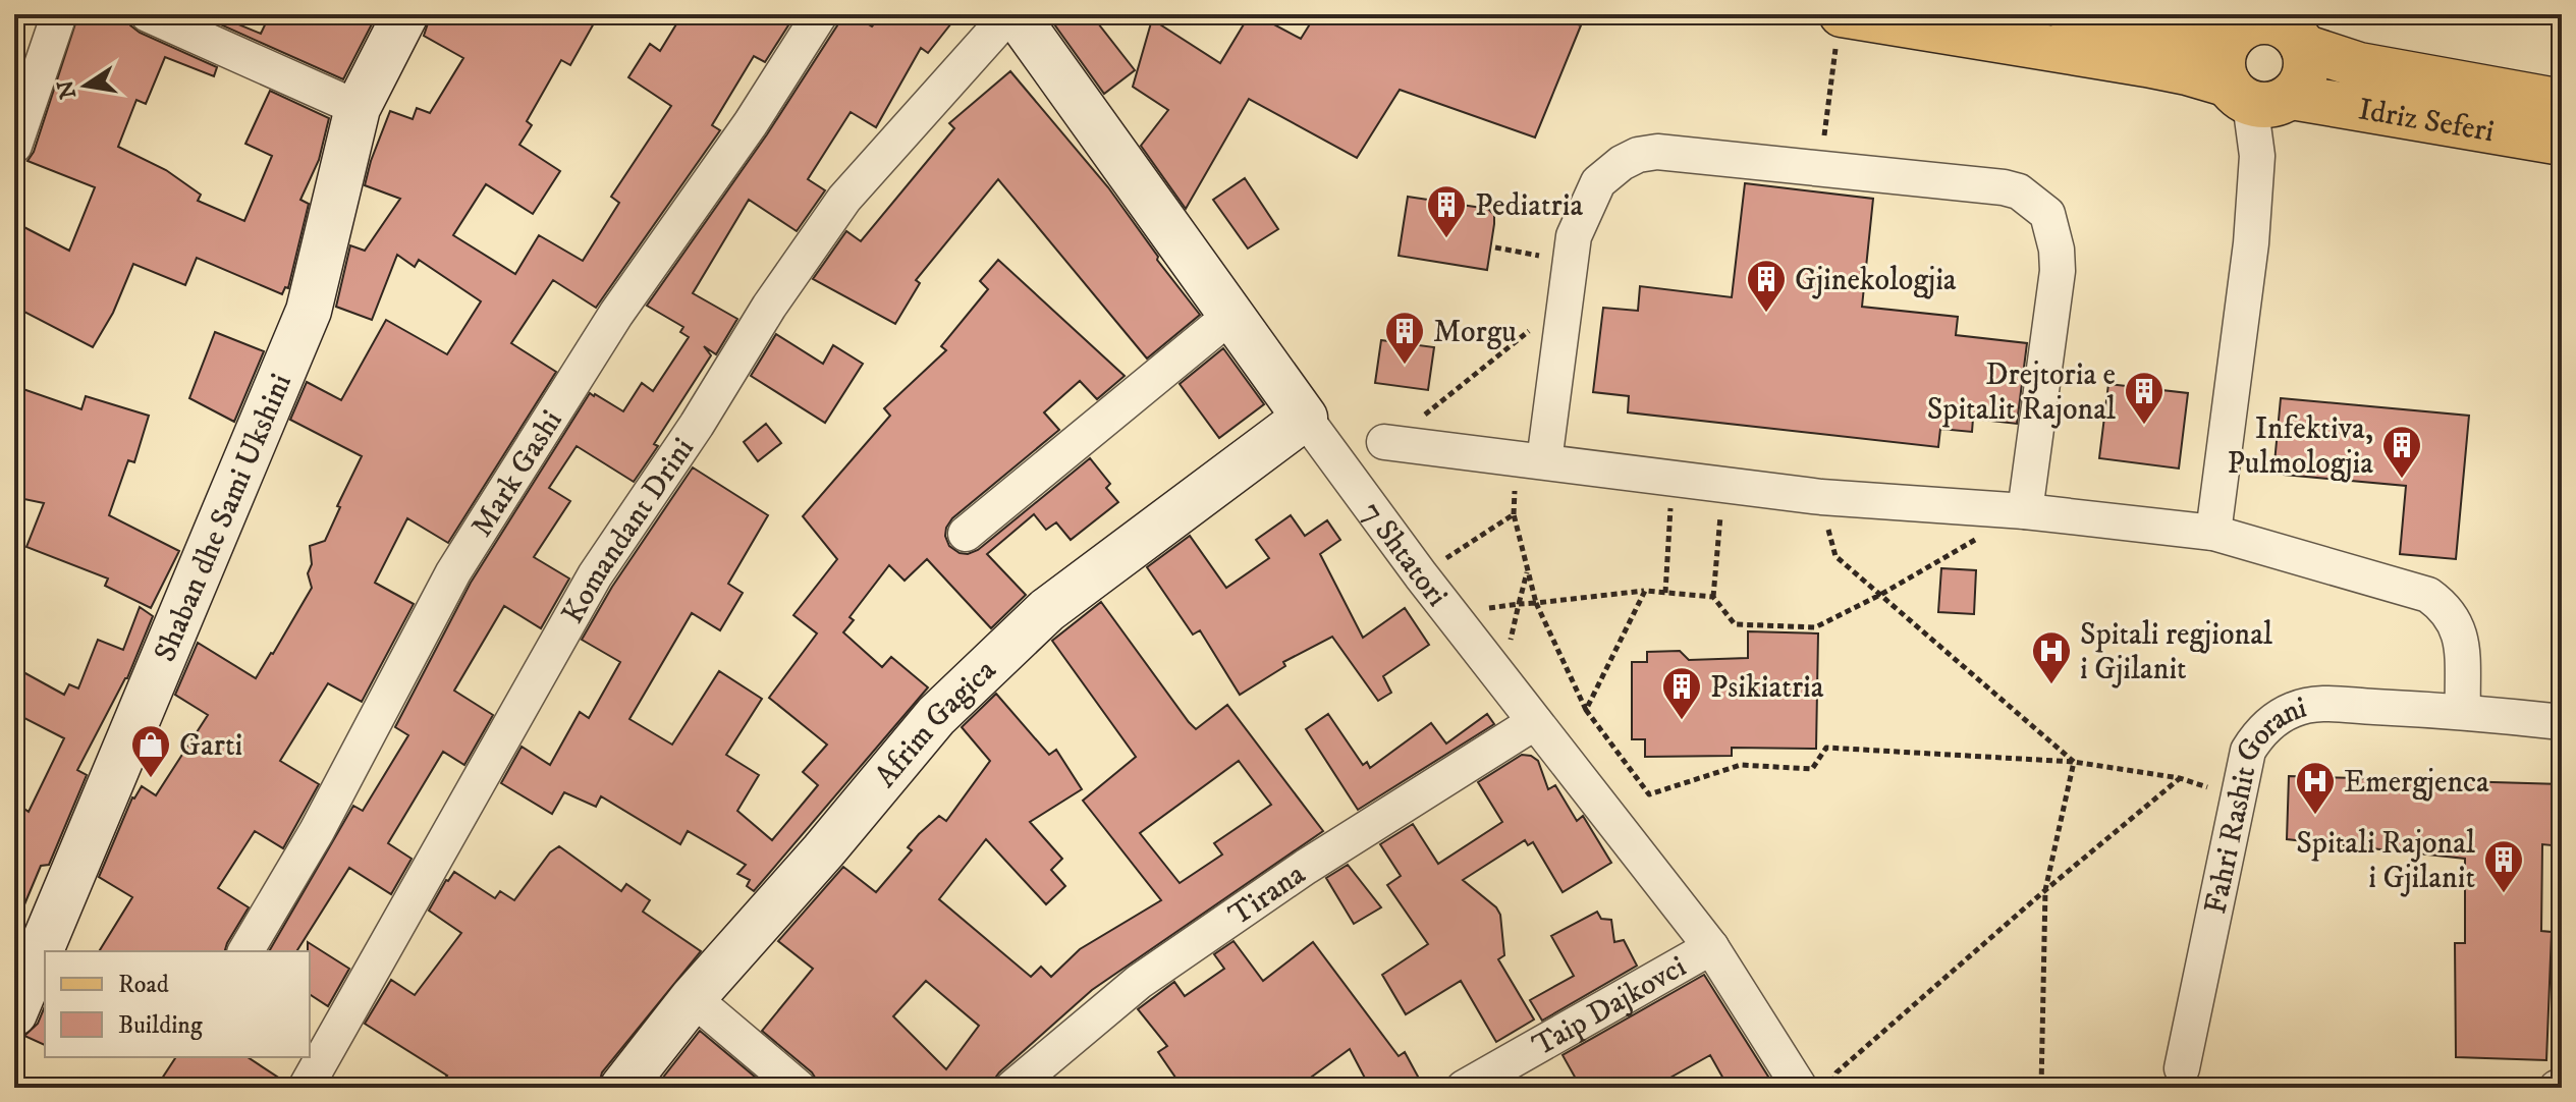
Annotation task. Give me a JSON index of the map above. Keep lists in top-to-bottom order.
{
  "streets": {
    "main road": ["Idriz Seferi"],
    "street": [
      "Mark Gashi",
      "Shaban dhe Sami Ukshini",
      "Komandant Drini",
      "7 Shtatori",
      "Afrim Gagica",
      "Fahri Rashit Gorani",
      "Tirana",
      "Taip Dajkovci"
    ]
  },
  "crossings": [
    ["7 Shtatori", "Afrim Gagica"],
    ["7 Shtatori", "Tirana"],
    ["7 Shtatori", "Taip Dajkovci"]
  ],
  "places": {
    "building": [
      "Pediatria",
      "Gjinekologjia",
      "Morgu",
      "Drejtoria e Spitalit Rajonal",
      "Infektiva, Pulmologjia",
      "Psikiatria",
      "Spitali Rajonal i Gjilanit"
    ],
    "hospital": ["Spitali regjional i Gjilanit", "Emergjenca"],
    "shop": ["Garti"]
  },
  "legend": ["Road", "Building"],
  "north": "left"
}
